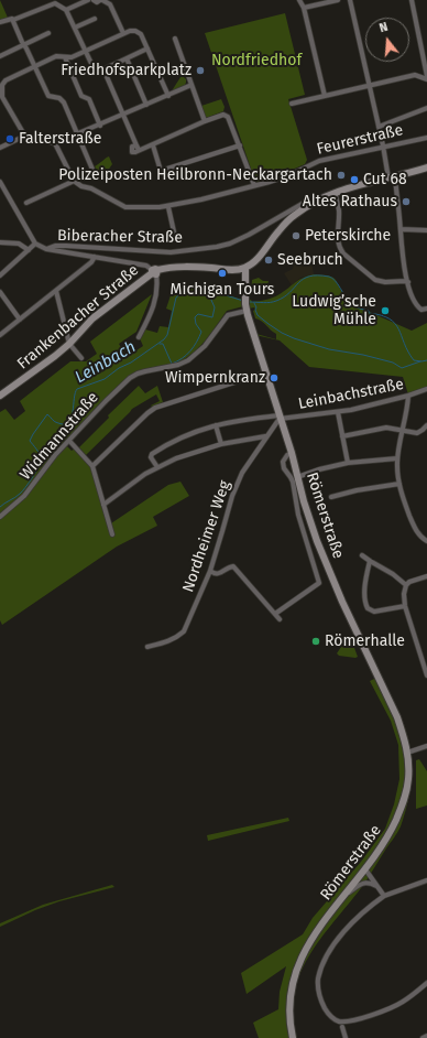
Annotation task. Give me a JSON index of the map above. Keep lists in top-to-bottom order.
{
  "streets": {
    "main road": ["Frankenbacher Straße", "Römerstraße"],
    "street": [
      "Feurerstraße",
      "Biberacher Straße",
      "Leinbachstraße",
      "Widmannstraße",
      "Nordheimer Weg"
    ]
  },
  "crossings": [
    ["Frankenbacher Straße", "Römerstraße"],
    ["Leinbachstraße", "Römerstraße"],
    ["Leinbachstraße", "Nordheimer Weg"],
    ["Widmannstraße", "Römerstraße"],
    ["Römerstraße", "Nordheimer Weg"]
  ],
  "water": ["Leinbach"],
  "parks": ["Nordfriedhof"],
  "places": [
    "Friedhofsparkplatz",
    "Falterstraße",
    "Polizeiposten Heilbronn-Neckargartach",
    "Cut 68",
    "Altes Rathaus",
    "Peterskirche",
    "Seebruch",
    "Michigan Tours",
    "Ludwig’sche Mühle",
    "Wimpernkranz",
    "Römerhalle"
  ],
  "north": "top"
}
